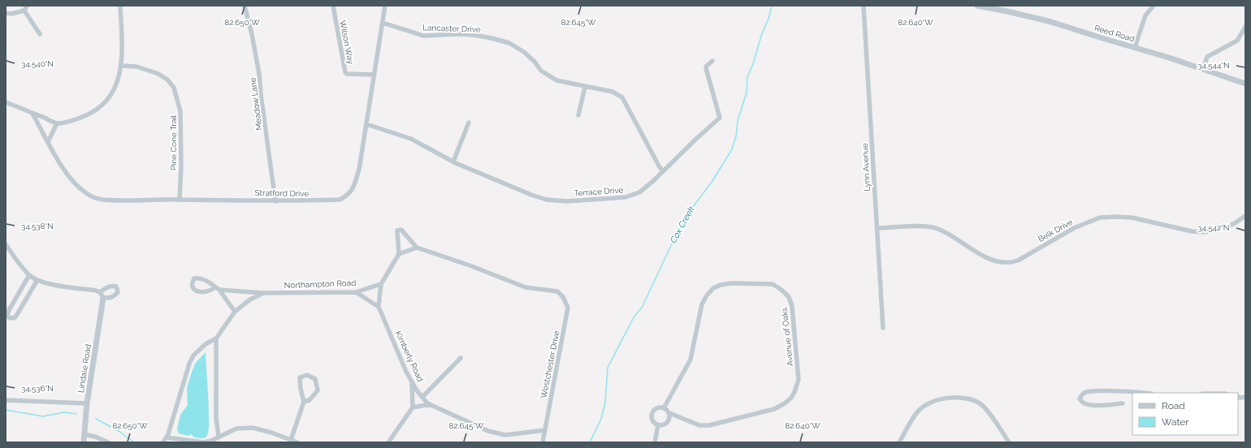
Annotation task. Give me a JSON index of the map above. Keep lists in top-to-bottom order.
{
  "streets": {
    "street": [
      "Lancaster Drive",
      "Reed Road",
      "Wilson Way",
      "Meadow Lane",
      "Pine Cone Trail",
      "Lynn Avenue",
      "Terrace Drive",
      "Stratford Drive",
      "Belk Drive",
      "Northampton Road",
      "Avenue of Oaks",
      "Kimberly Road",
      "Westchester Drive",
      "Lindale Road"
    ]
  },
  "crossings": [
    ["Lancaster Drive", "Terrace Drive"],
    ["Lancaster Drive", "Stratford Drive"],
    ["Wilson Way", "Stratford Drive"],
    ["Meadow Lane", "Stratford Drive"],
    ["Pine Cone Trail", "Stratford Drive"],
    ["Lynn Avenue", "Belk Drive"],
    ["Terrace Drive", "Stratford Drive"],
    ["Kimberly Road", "Westchester Drive"]
  ],
  "water": ["Cox Creek"],
  "legend": ["Road", "Water"],
  "coordinates": [
    "82.650°W",
    "82.645°W",
    "82.640°W",
    "34.540°N",
    "34.544°N",
    "34.538°N",
    "34.542°N",
    "34.536°N"
  ]
}
